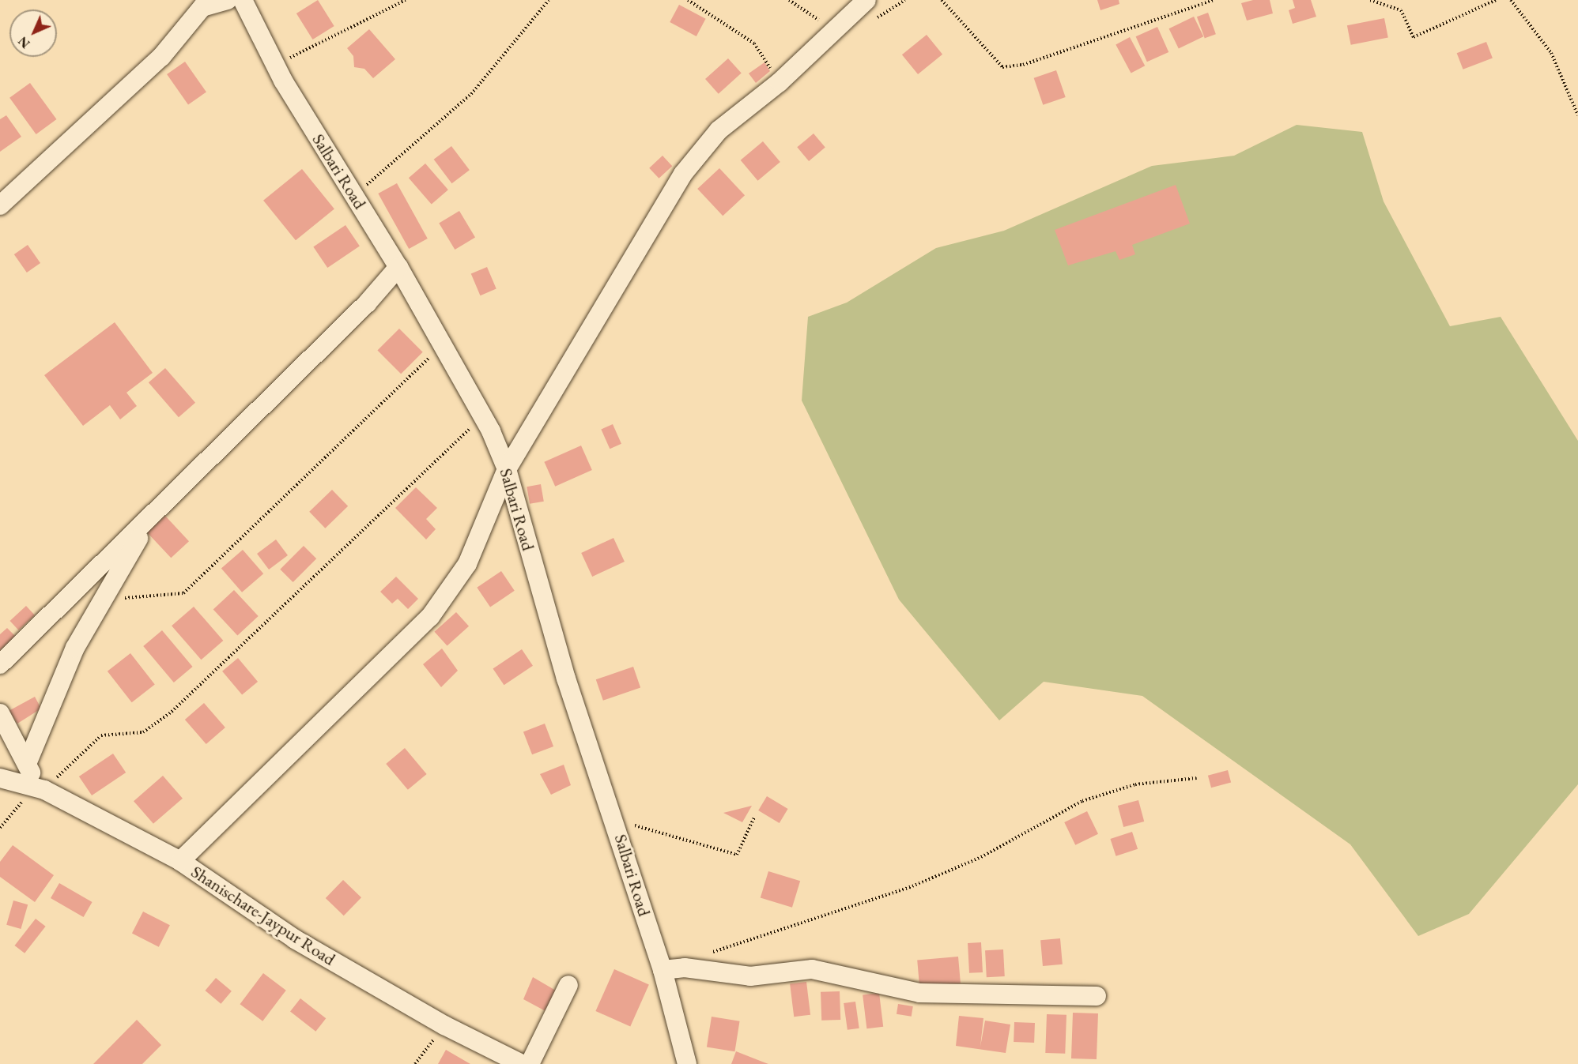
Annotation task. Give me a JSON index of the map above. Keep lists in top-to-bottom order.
{
  "streets": {
    "street": ["Salbari Road", "Shanischare-Jaypur Road"]
  },
  "north": "bottom left"
}
